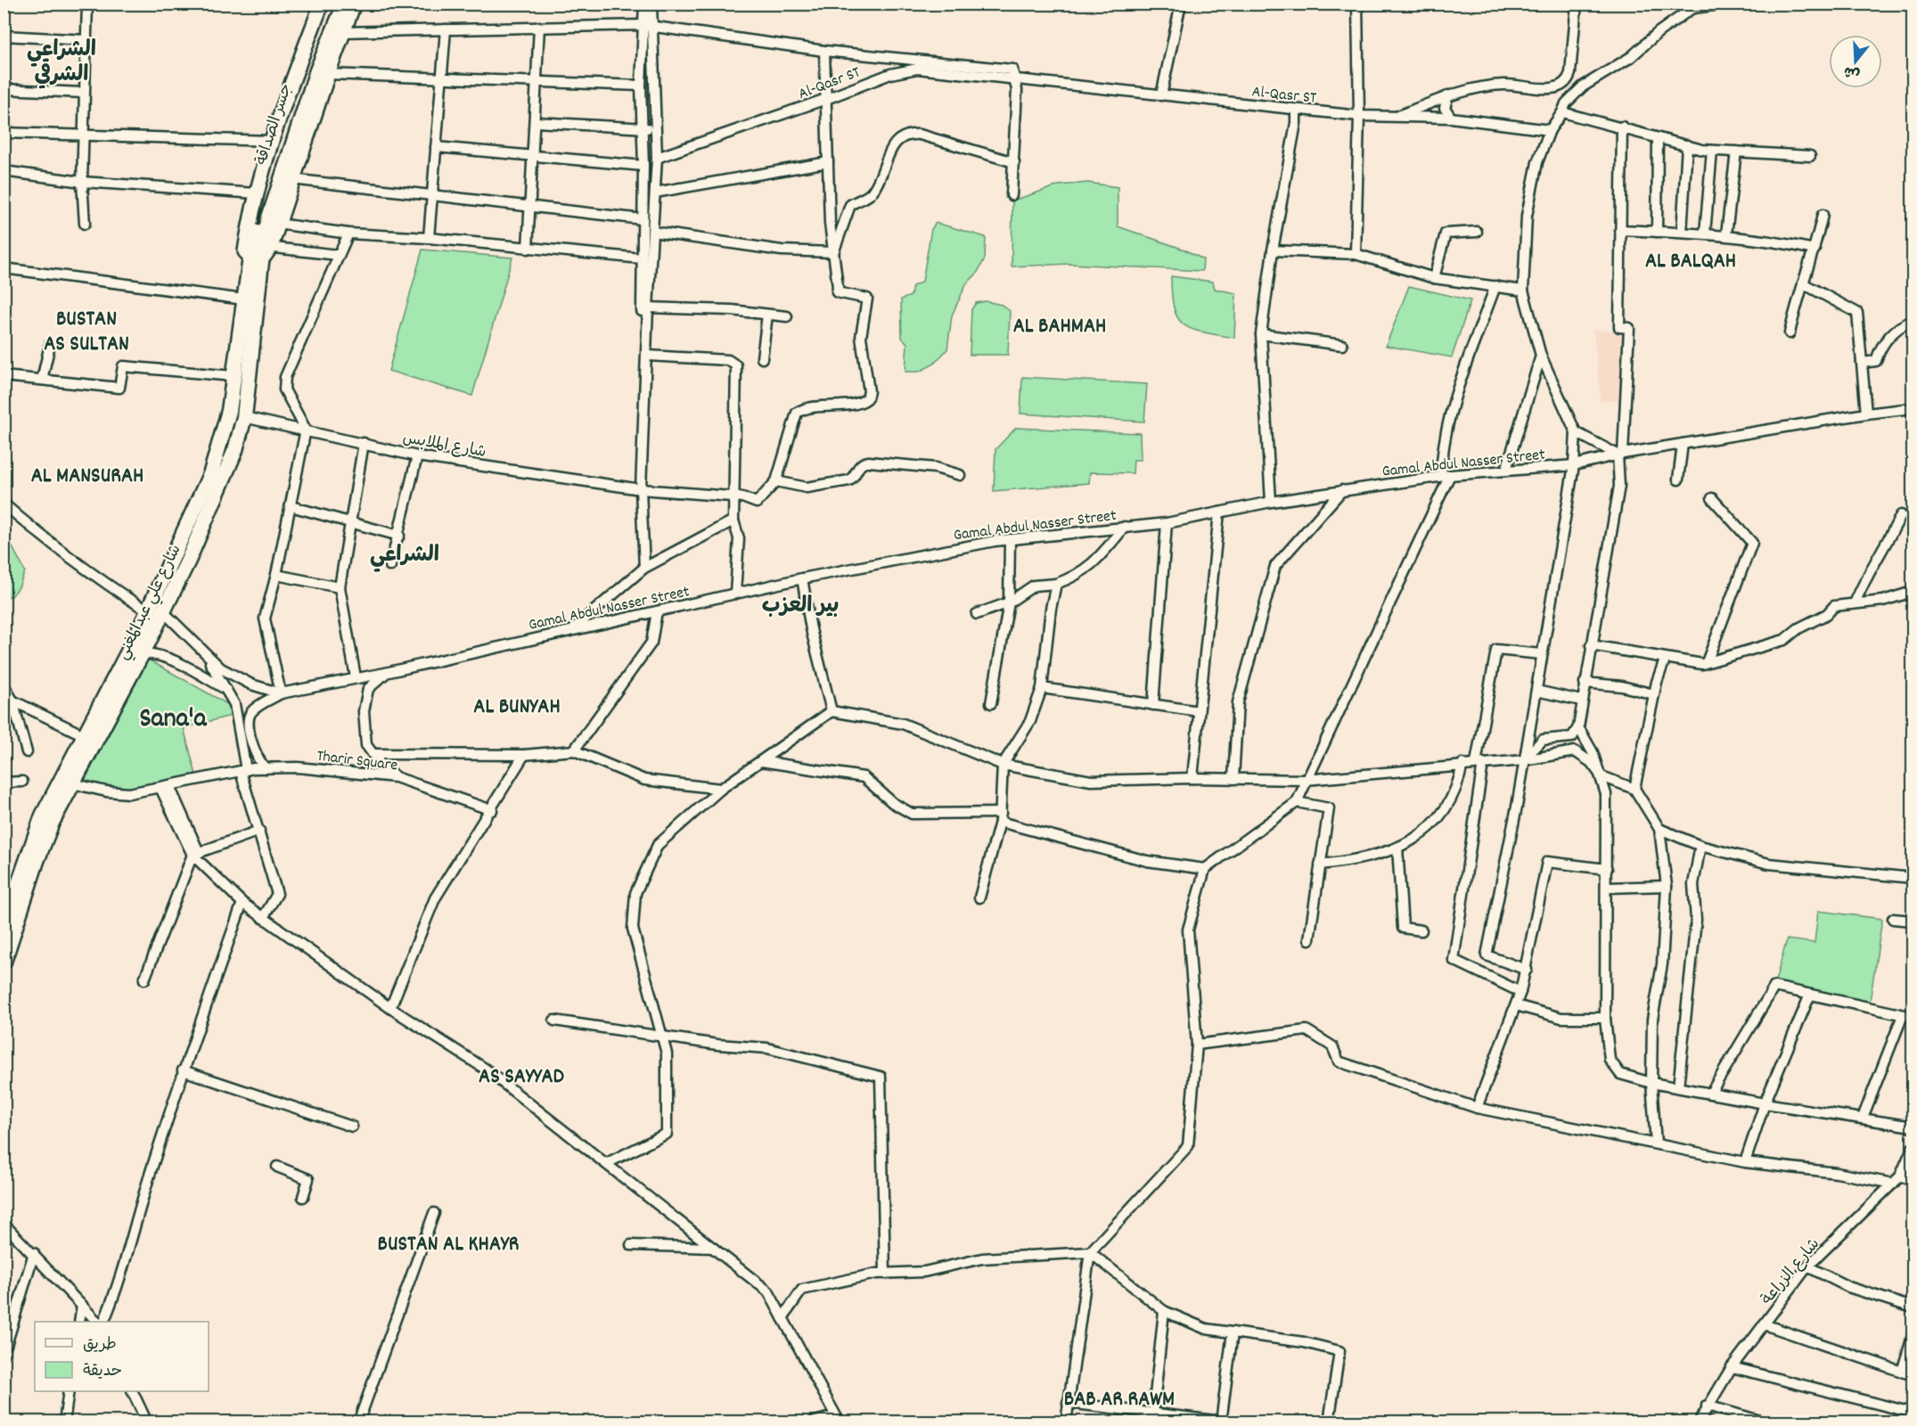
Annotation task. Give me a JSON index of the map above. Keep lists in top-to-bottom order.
{
  "streets": {
    "main road": ["جسر الصداقة", "شارع علي عبدالمغني"],
    "street": [
      "Al-Qasr ST",
      "شارع الملابس",
      "Gamal Abdul Nasser Street",
      "Tharir Square",
      "شارع الزراعة"
    ]
  },
  "crossings": [
    ["جسر الصداقة", "شارع علي عبدالمغني"],
    ["شارع الملابس", "شارع علي عبدالمغني"],
    ["Gamal Abdul Nasser Street", "شارع علي عبدالمغني"],
    ["شارع علي عبدالمغني", "Tharir Square"]
  ],
  "districts": [
    "الشراعي الشرقي",
    "AL BALQAH",
    "BUSTAN AS SULTAN",
    "AL BAHMAH",
    "AL MANSURAH",
    "الشراعي",
    "بير العزب",
    "AL BUNYAH",
    "Sana'a",
    "AS SAYYAD",
    "BUSTAN AL KHAYR",
    "BAB AR RAWM"
  ],
  "legend": ["طريق", "حديقة"],
  "north": "bottom"
}
